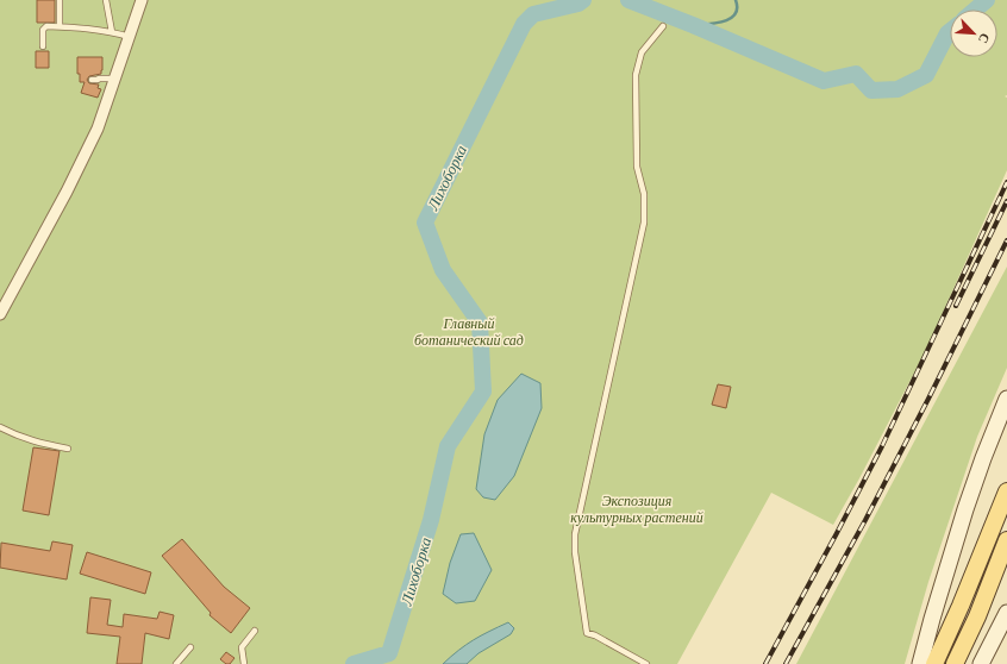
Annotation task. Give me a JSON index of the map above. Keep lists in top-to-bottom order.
{
  "water": ["Лихоборка"],
  "parks": ["Главный ботанический сад", "Экспозиция культурных растений"],
  "north": "bottom right"
}
